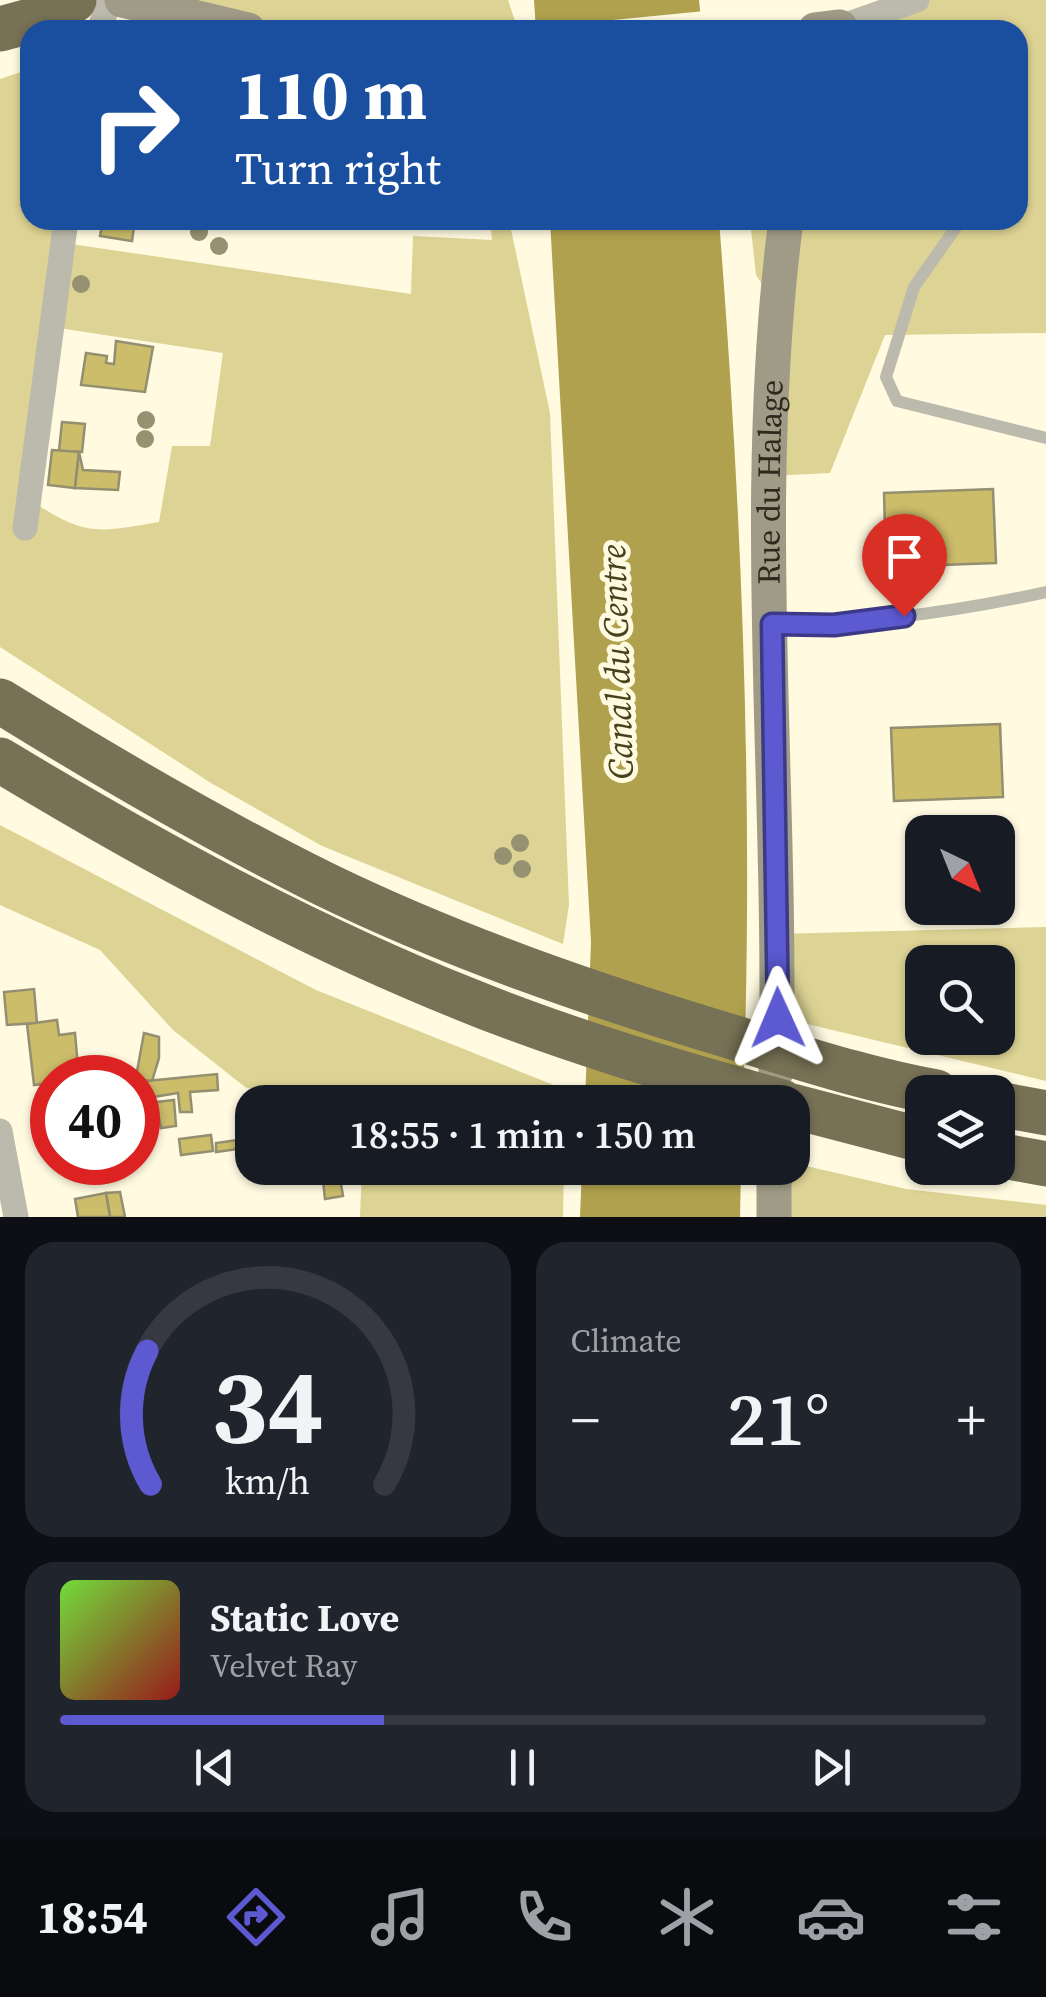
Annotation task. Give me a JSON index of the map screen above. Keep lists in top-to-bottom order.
{
  "streets": {
    "street": ["Rue du Halage"]
  },
  "water": ["Canal du Centre"],
  "north": "bottom right",
  "page": {
    "turn": ["110 m", "Turn right"],
    "limit": "40",
    "trip": "18:55 · 1 min · 150 m",
    "tile": "Climate",
    "heat": ["−", "21°", "+"],
    "song": ["Static Love", "Velvet Ray"],
    "tabs": "18:54",
    "gauge": ["34", "km/h"]
  }
}
